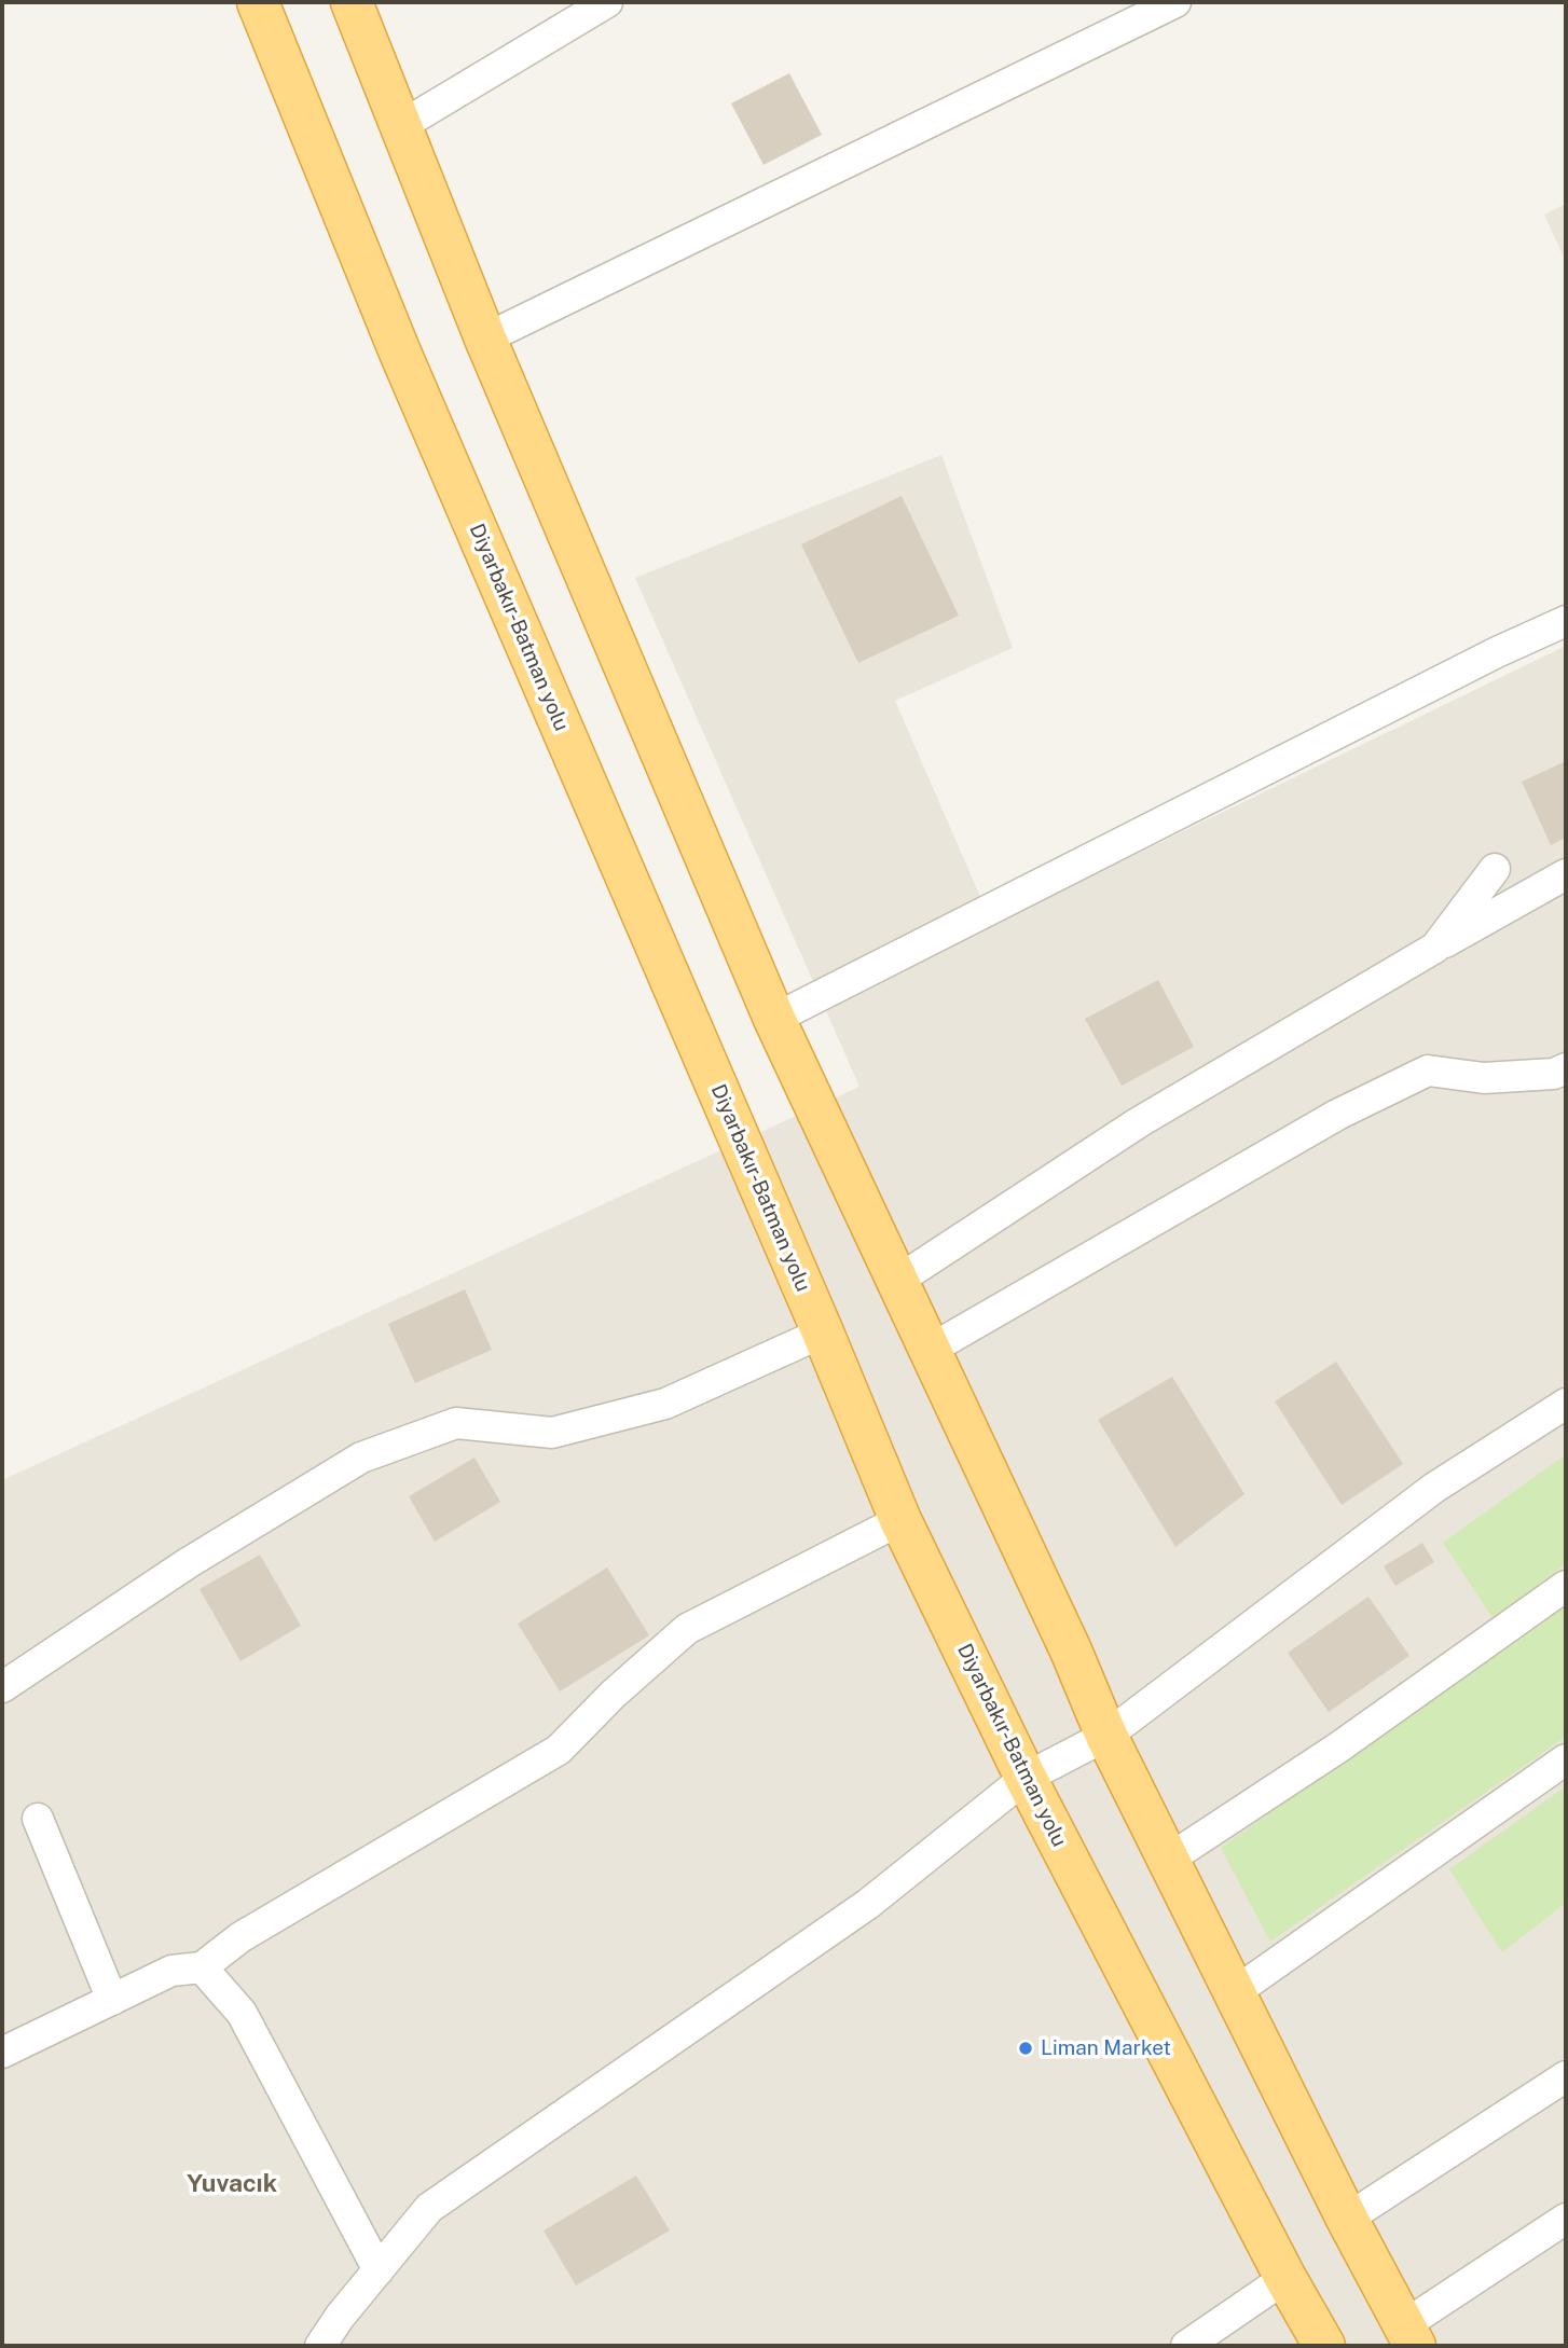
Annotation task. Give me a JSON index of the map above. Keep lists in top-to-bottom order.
{
  "streets": {
    "highway": ["Diyarbakır-Batman yolu"]
  },
  "districts": ["Yuvacık"],
  "places": ["Liman Market"]
}
